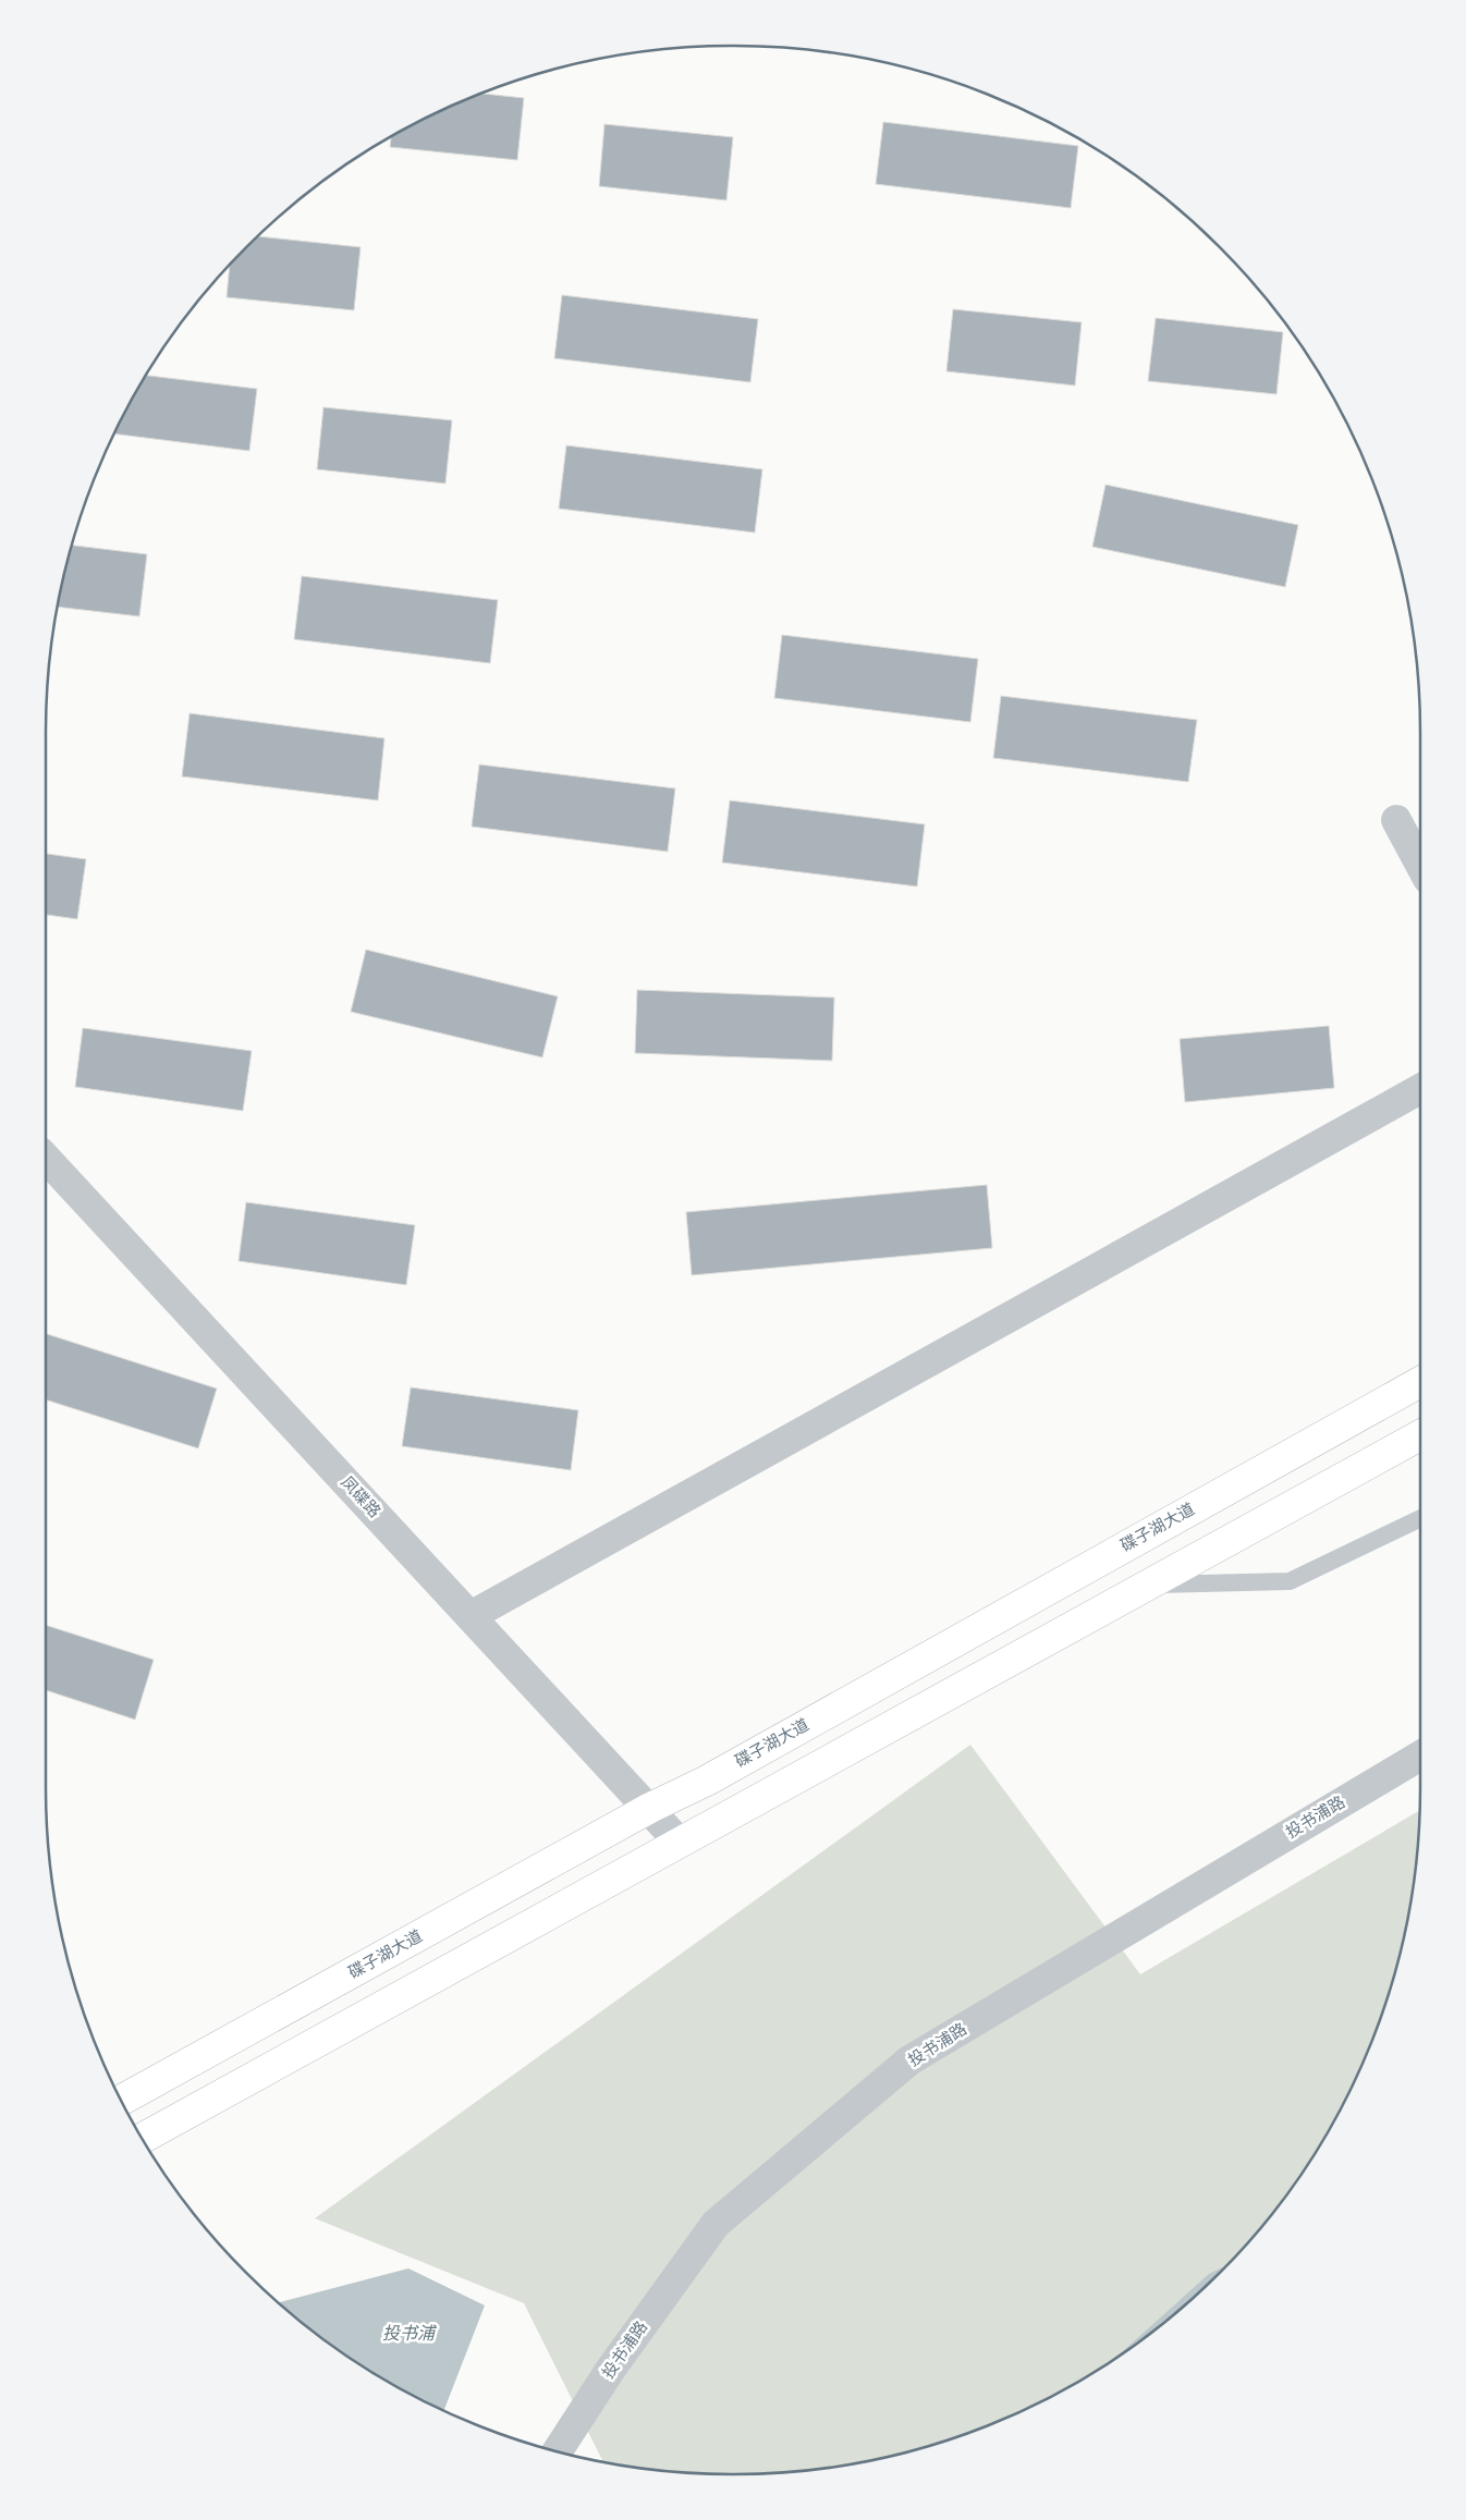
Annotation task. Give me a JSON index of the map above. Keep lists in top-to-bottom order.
{
  "streets": {
    "main road": ["碟子湖大道"],
    "street": ["凤碟路", "投书浦路"]
  },
  "crossings": [
    ["凤碟路", "碟子湖大道"]
  ],
  "water": ["投书浦"]
}
